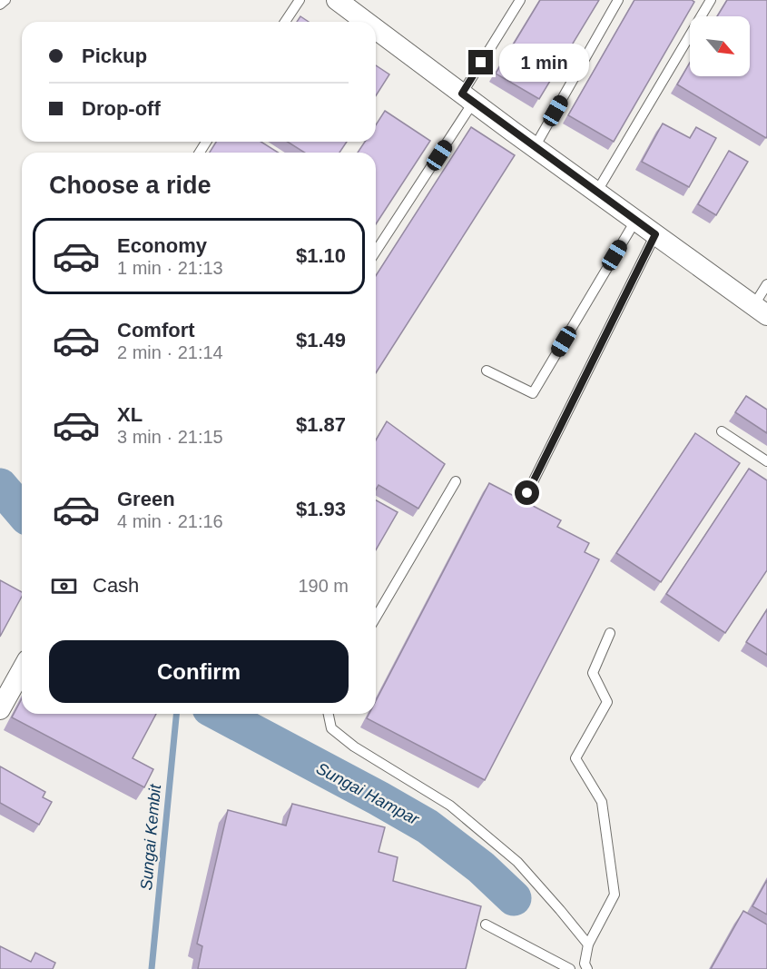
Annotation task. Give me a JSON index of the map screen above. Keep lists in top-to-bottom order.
{
  "water": ["Sungai Hampar", "Sungai Kembit"],
  "north": "bottom right",
  "page": {
    "banner": ["Pickup", "Drop-off"],
    "bubble": "1 min",
    "heading": "Choose a ride",
    "list": [
      {
        "name": "Economy",
        "note": "1 min · 21:13",
        "value": "$1.10"
      },
      {
        "name": "Comfort",
        "note": "2 min · 21:14",
        "value": "$1.49"
      },
      {
        "name": "XL",
        "note": "3 min · 21:15",
        "value": "$1.87"
      },
      {
        "name": "Green",
        "note": "4 min · 21:16",
        "value": "$1.93"
      }
    ],
    "pay": ["Cash", "190 m"],
    "buttons": "Confirm"
  }
}
